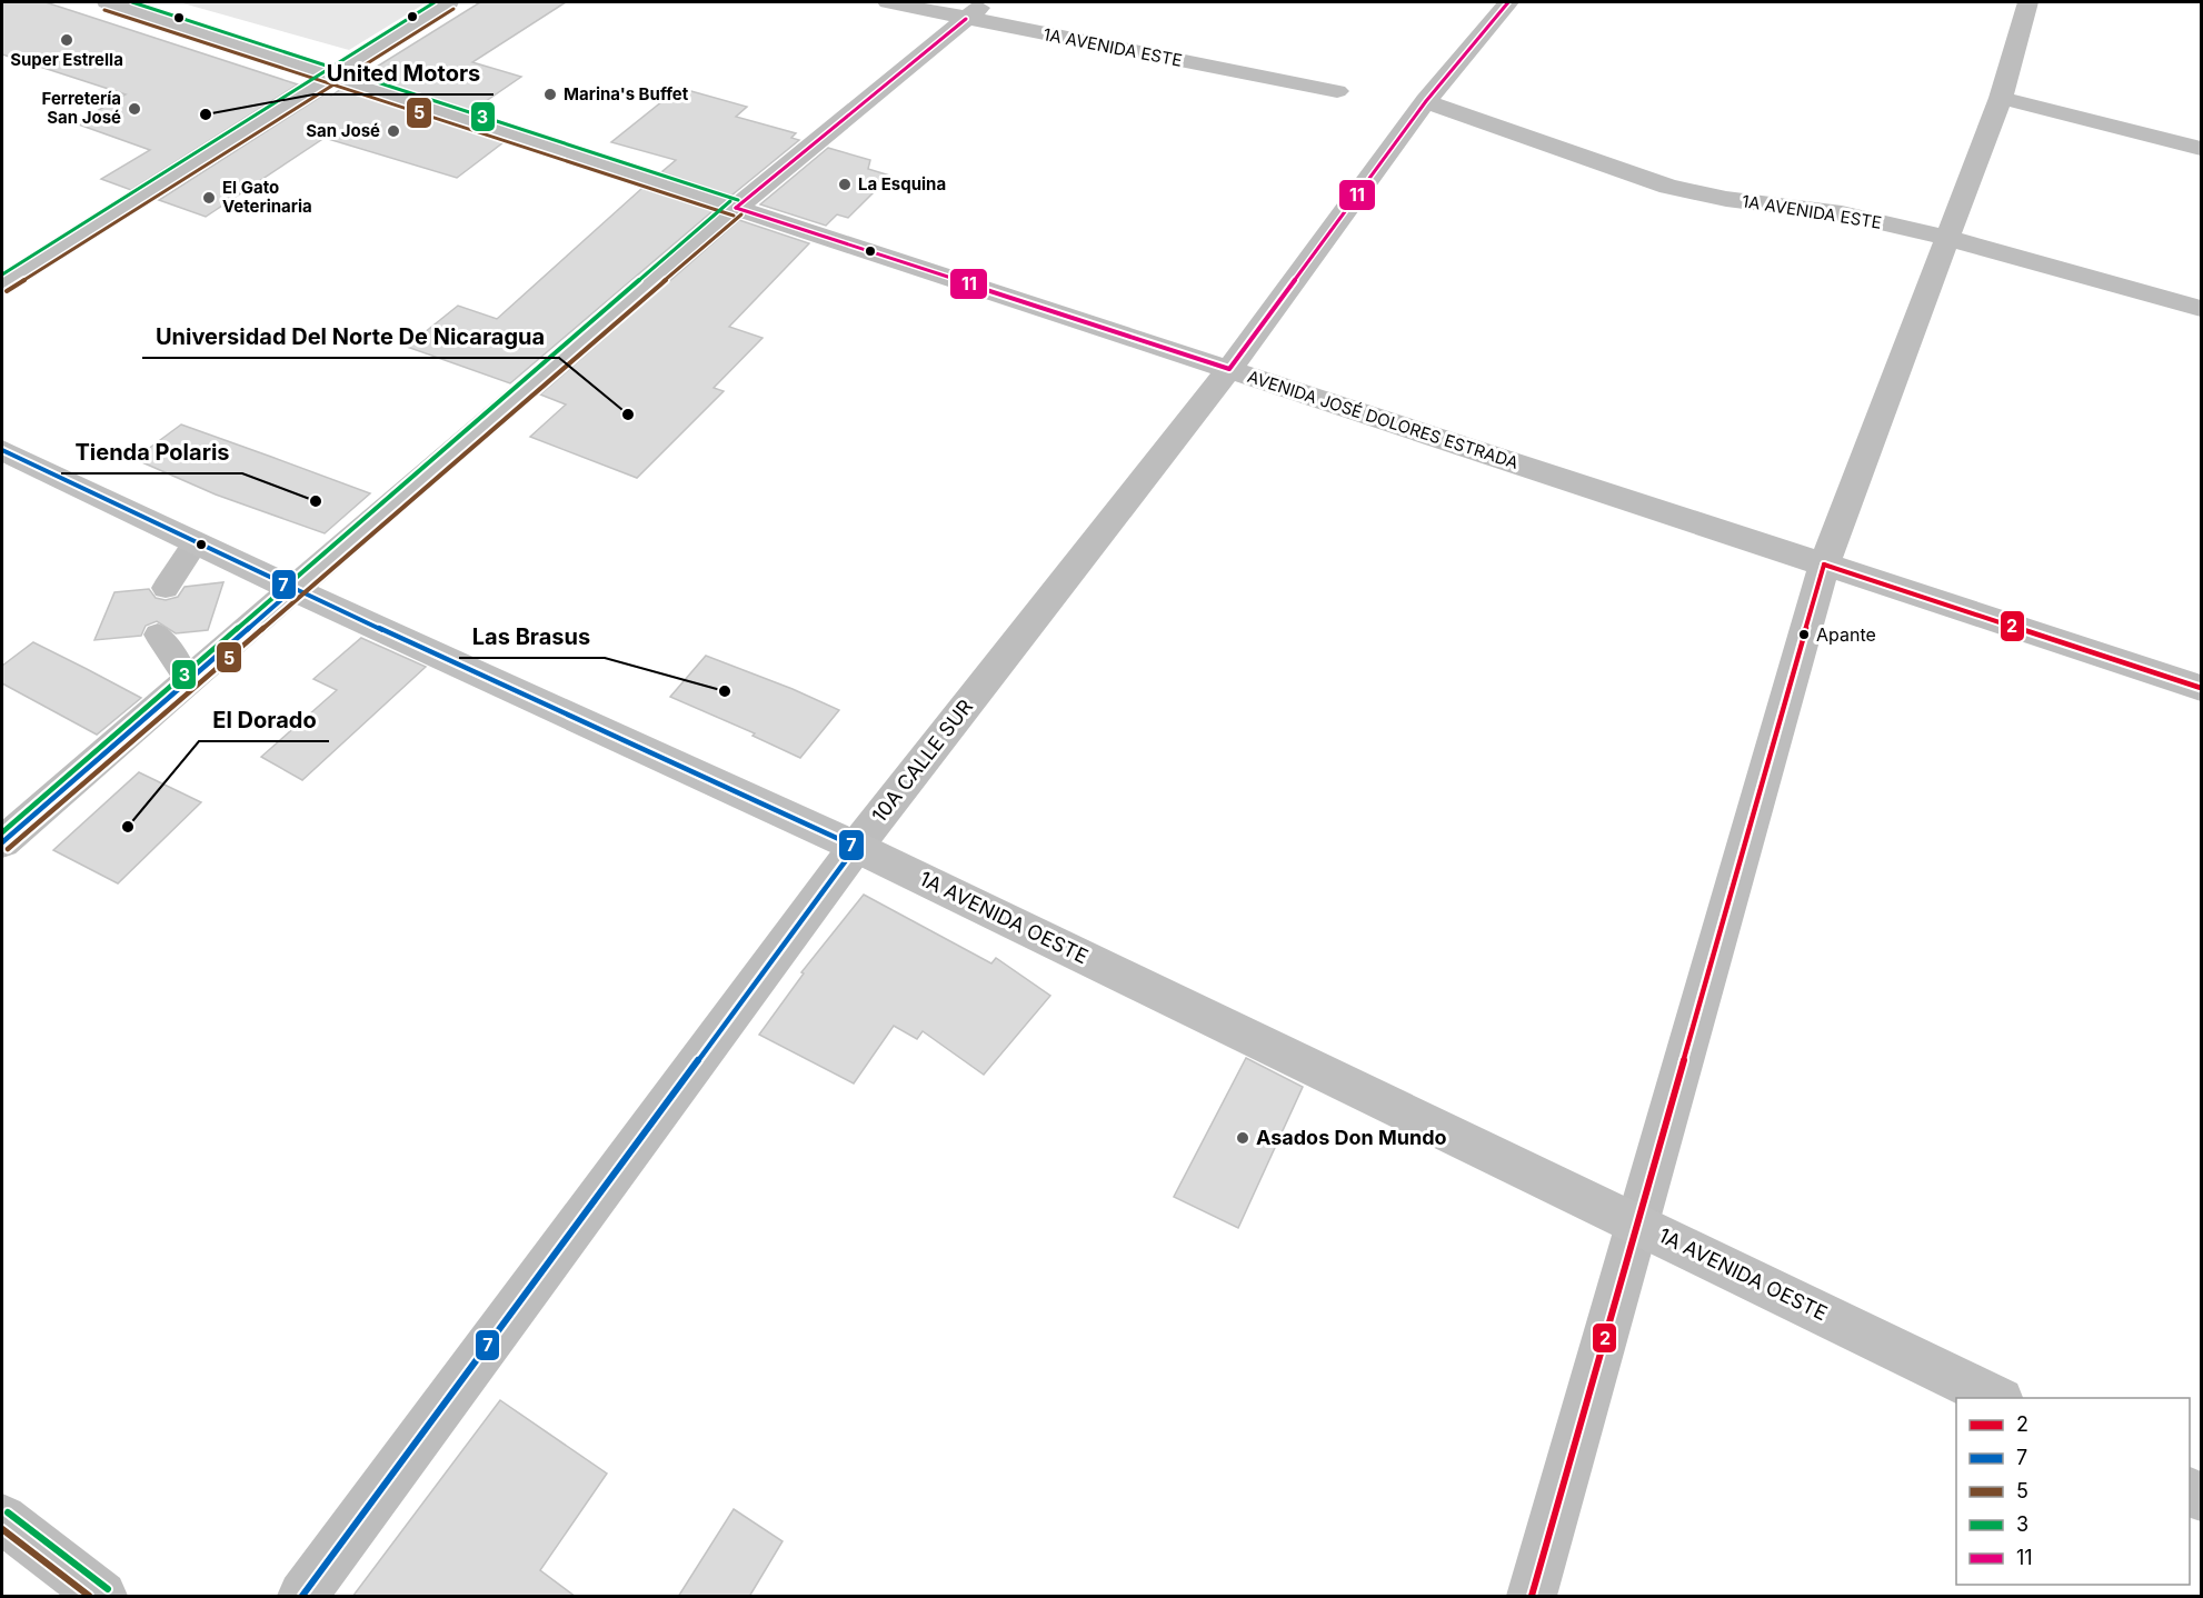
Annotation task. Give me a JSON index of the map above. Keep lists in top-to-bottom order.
{
  "streets": {
    "street": [
      "1A AVENIDA ESTE",
      "AVENIDA JOSÉ DOLORES ESTRADA",
      "10A CALLE SUR",
      "1A AVENIDA OESTE"
    ]
  },
  "crossings": [
    ["1A AVENIDA ESTE", "10A CALLE SUR"],
    ["AVENIDA JOSÉ DOLORES ESTRADA", "10A CALLE SUR"],
    ["10A CALLE SUR", "1A AVENIDA OESTE"]
  ],
  "places": [
    "Super Estrella",
    "Marina's Buffet",
    "Ferretería San José",
    "United Motors",
    "San José",
    "La Esquina",
    "El Gato Veterinaria",
    "Universidad Del Norte De Nicaragua",
    "Tienda Polaris",
    "Apante",
    "Las Brasus",
    "El Dorado",
    "Asados Don Mundo"
  ],
  "lines": [
    "transit line 3",
    "transit line 11",
    "transit line 5",
    "transit line 7",
    "transit line 2"
  ],
  "legend": [
    "2",
    "7",
    "5",
    "3",
    "11"
  ]
}
